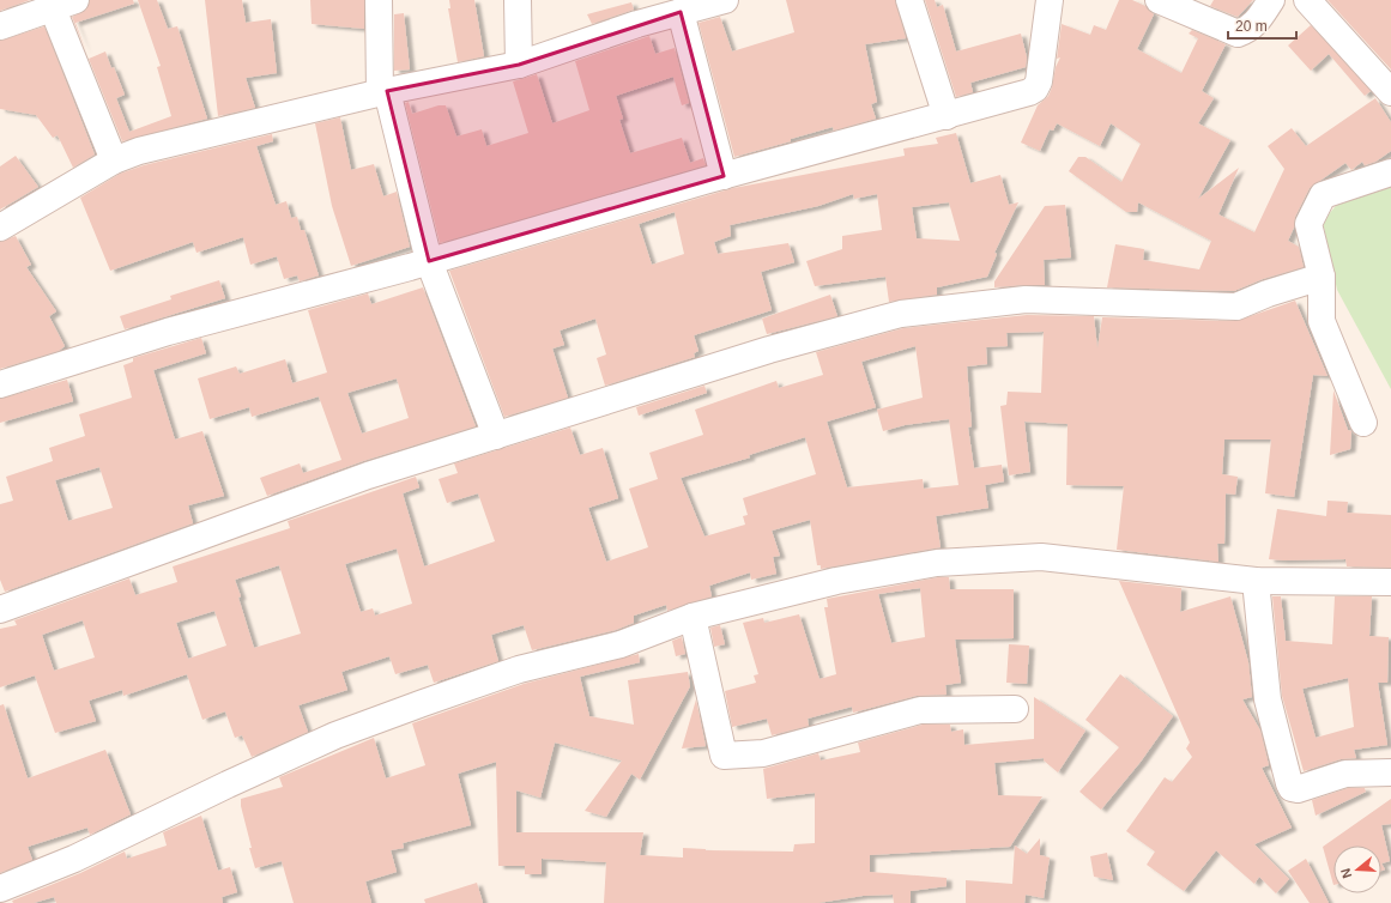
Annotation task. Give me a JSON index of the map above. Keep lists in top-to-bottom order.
{
  "scale_bar": "20 m",
  "north": "left"
}
